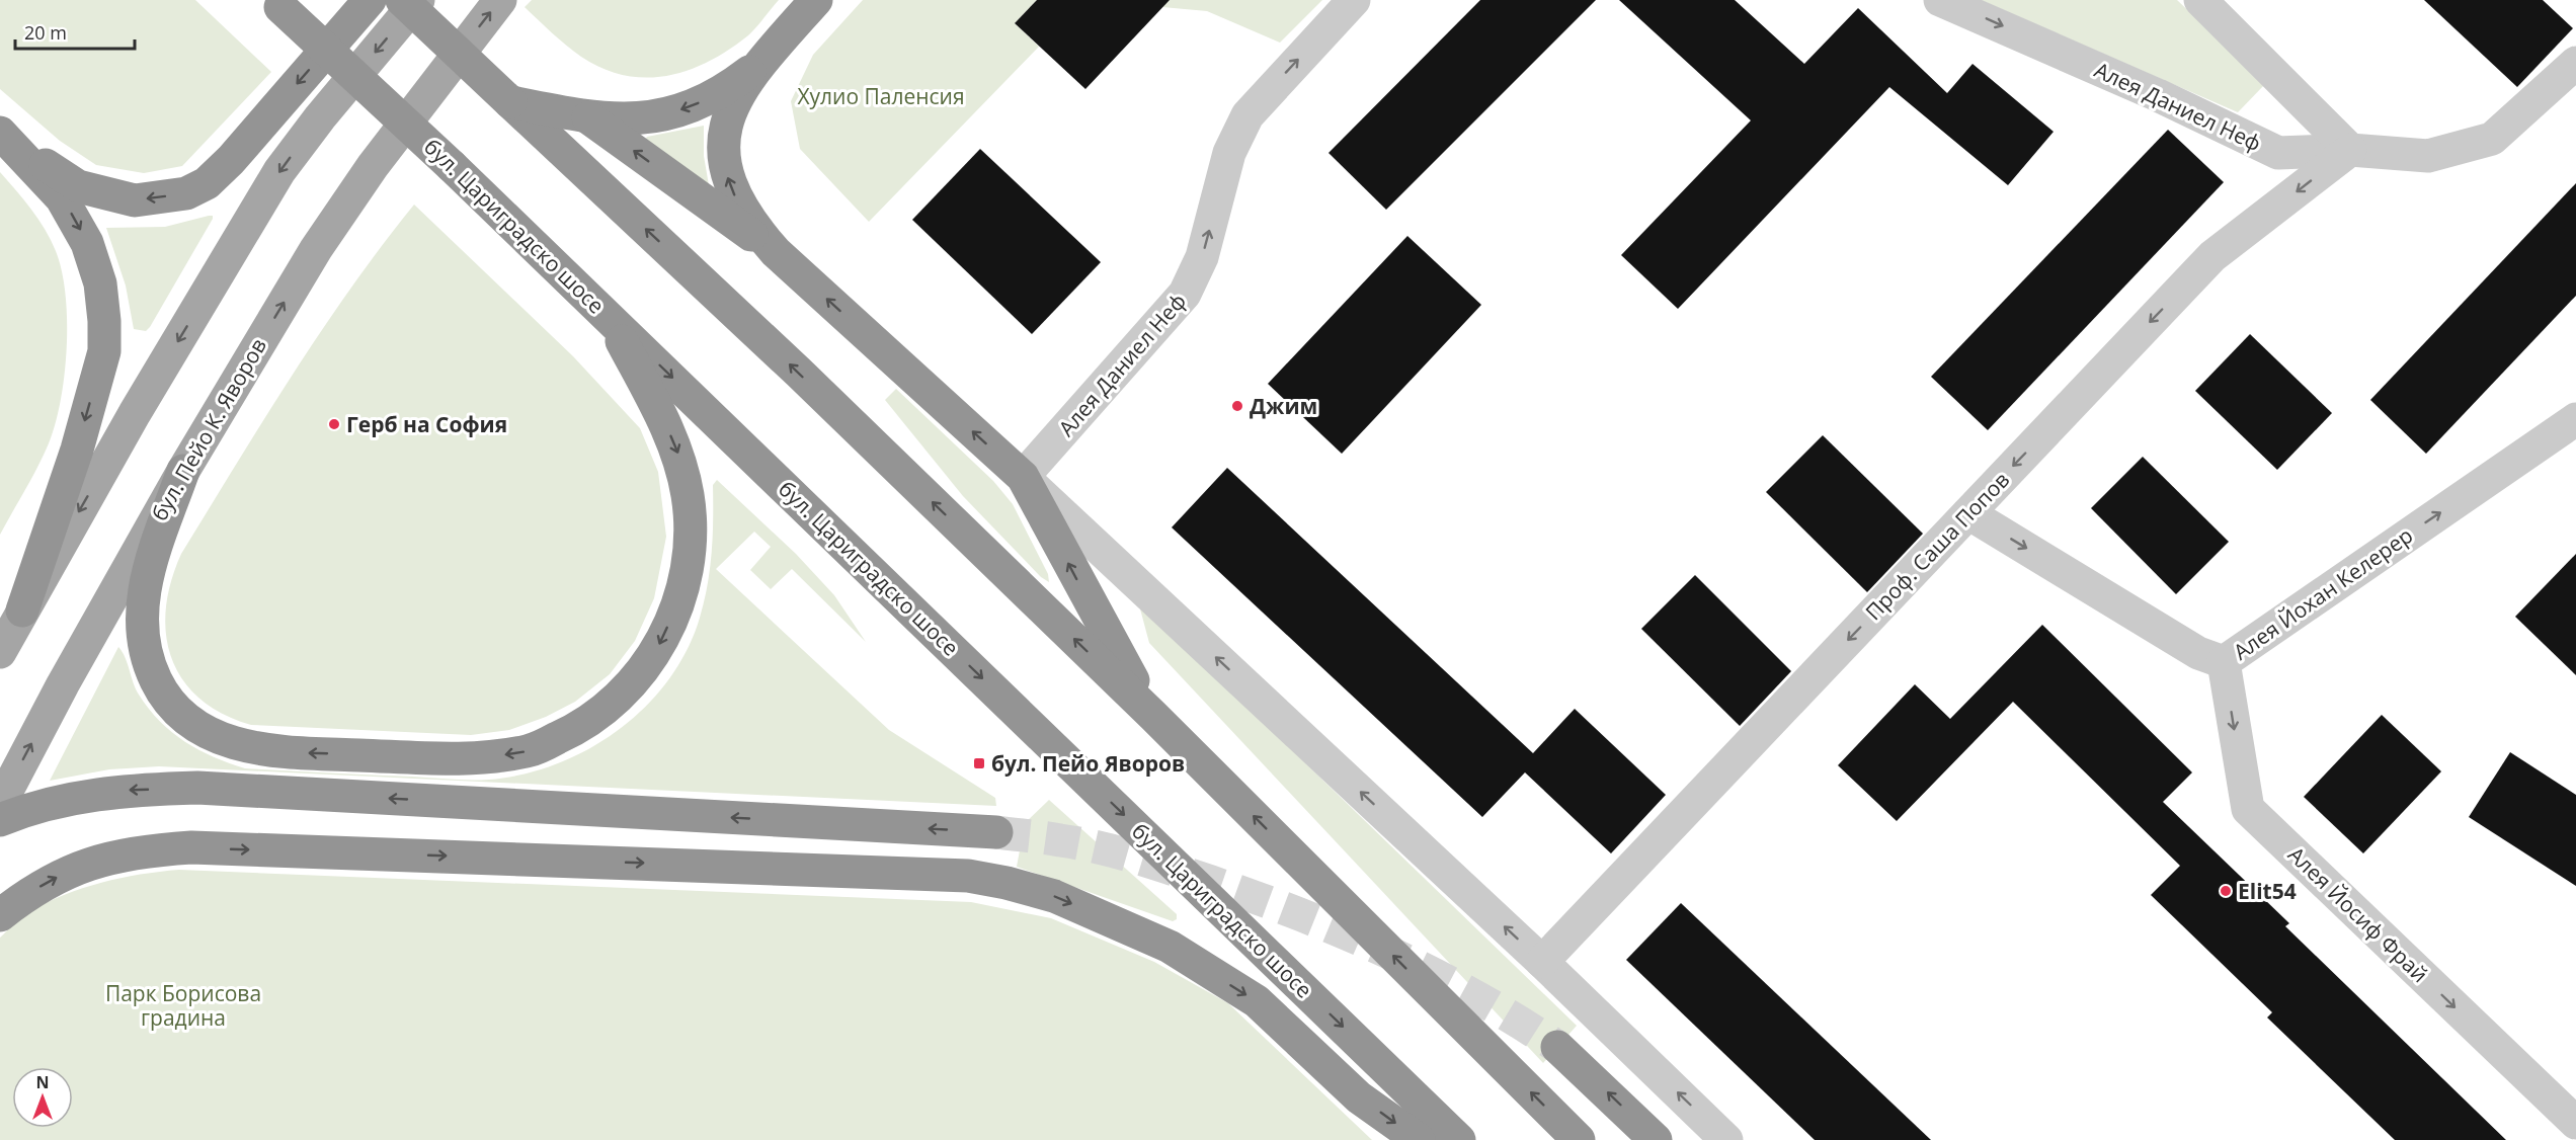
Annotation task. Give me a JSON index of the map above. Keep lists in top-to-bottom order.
{
  "streets": {
    "highway": ["бул. Цариградско шосе"],
    "main road": ["бул. Пейо К. Яворов"],
    "street": [
      "Алея Даниел Неф",
      "Проф. Саша Попов",
      "Алея Йохан Келерер",
      "Алея Йосиф Фрай"
    ]
  },
  "crossings": [
    ["Алея Даниел Неф", "Проф. Саша Попов"],
    ["Проф. Саша Попов", "Алея Йохан Келерер"],
    ["Алея Йохан Келерер", "Алея Йосиф Фрай"]
  ],
  "one_way": ["Проф. Саша Попов", "Алея Йохан Келерер", "Алея Йосиф Фрай"],
  "parks": ["Хулио Паленсия", "Парк Борисова градина"],
  "places": {
    "other": ["Джим", "Герб на София", "Elit54"],
    "transit": ["бул. Пейо Яворов"]
  },
  "scale_bar": "20 m",
  "north": "top"
}
